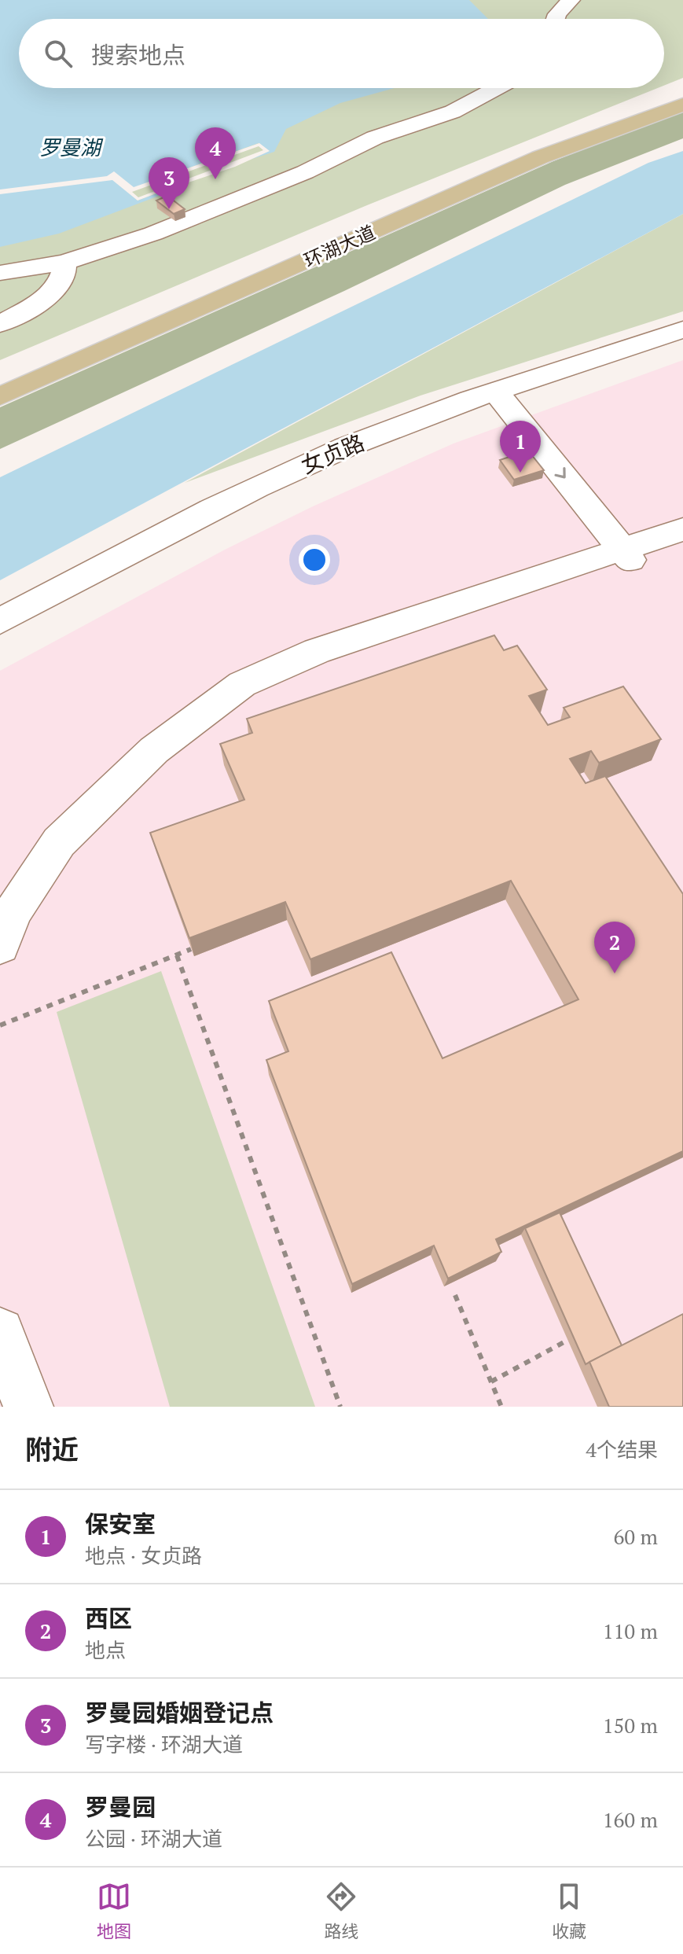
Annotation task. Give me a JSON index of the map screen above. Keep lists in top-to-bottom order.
{
  "streets": {
    "main road": ["环湖大道"],
    "street": ["女贞路"]
  },
  "water": ["罗曼湖"],
  "page": {
    "search": "搜索地点",
    "pins": [
      "4",
      "3",
      "1",
      "2"
    ],
    "heading": ["附近", "4个结果"],
    "list": [
      {
        "mark": "1",
        "name": "保安室",
        "note": "地点 · 女贞路",
        "value": "60 m"
      },
      {
        "mark": "2",
        "name": "西区",
        "note": "地点",
        "value": "110 m"
      },
      {
        "mark": "3",
        "name": "罗曼园婚姻登记点",
        "note": "写字楼 · 环湖大道",
        "value": "150 m"
      },
      {
        "mark": "4",
        "name": "罗曼园",
        "note": "公园 · 环湖大道",
        "value": "160 m"
      }
    ],
    "nav": ["地图", "路线", "收藏"]
  }
}
